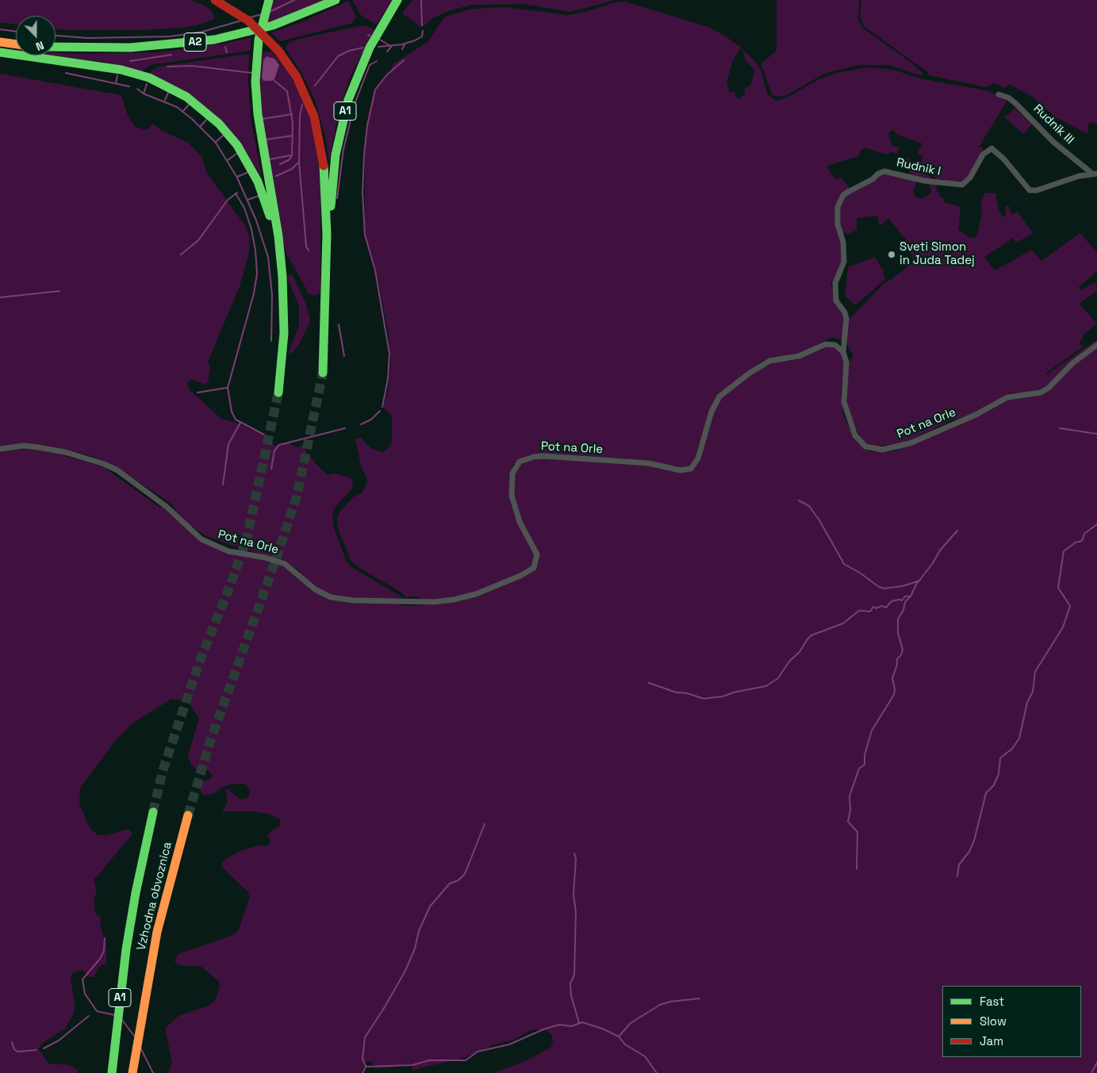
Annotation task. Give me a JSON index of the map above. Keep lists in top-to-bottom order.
{
  "streets": {
    "highway": ["A2", "A1", "Vzhodna obvoznica"],
    "street": ["Rudnik III", "Rudnik I", "Pot na Orle"]
  },
  "crossings": [
    ["Rudnik III", "Rudnik I"],
    ["Rudnik I", "Pot na Orle"]
  ],
  "places": ["Sveti Simon in Juda Tadej"],
  "legend": ["Fast", "Slow", "Jam"],
  "north": "bottom"
}
